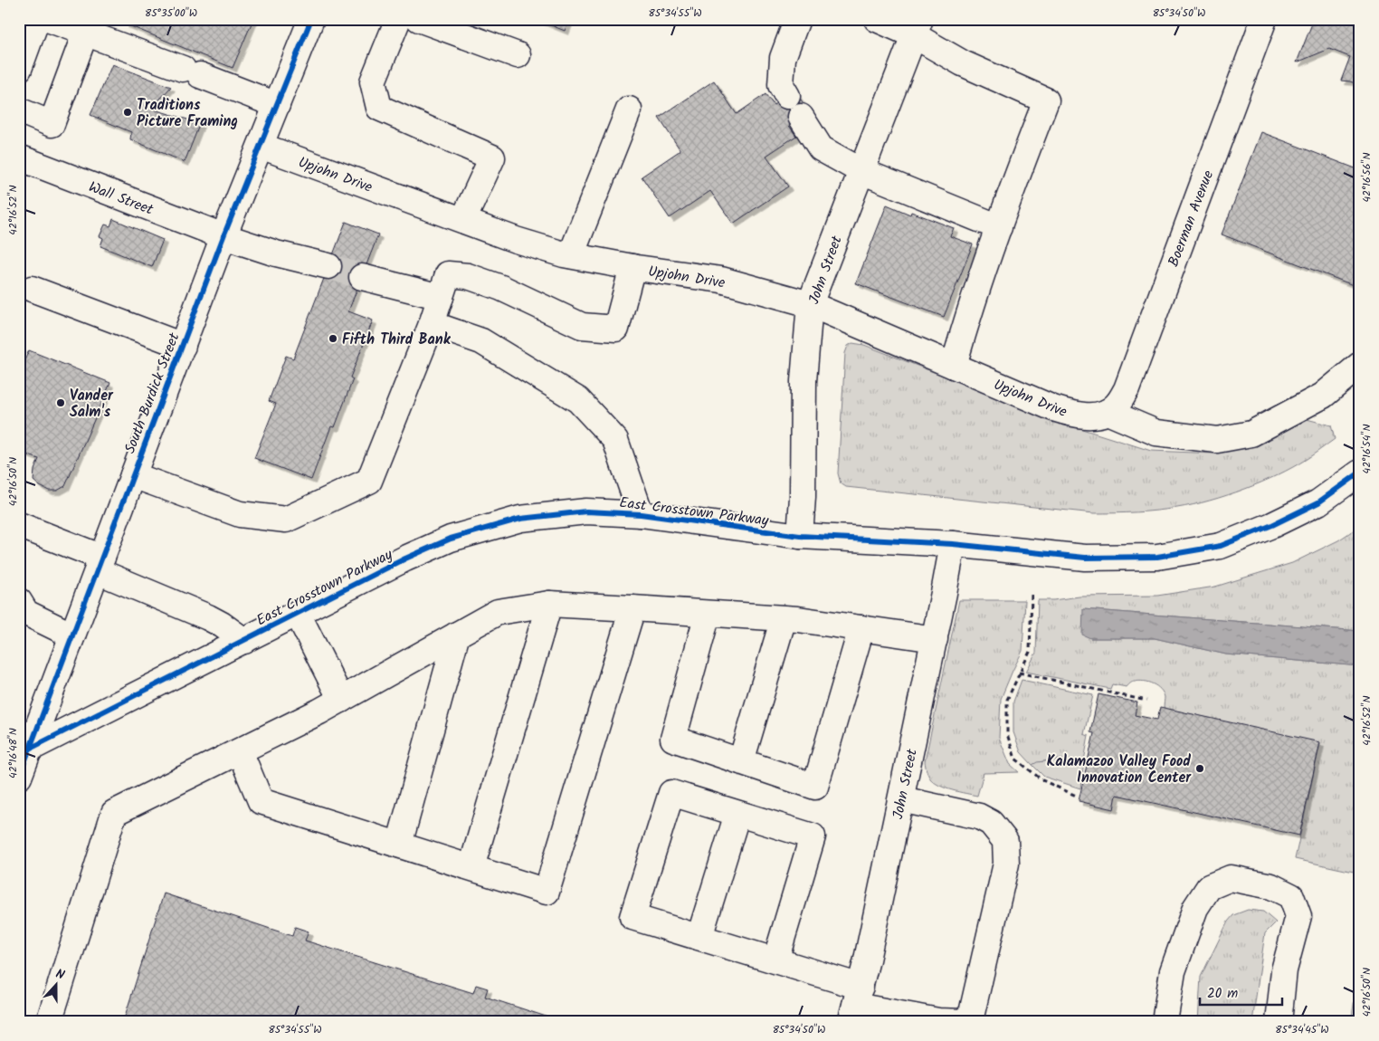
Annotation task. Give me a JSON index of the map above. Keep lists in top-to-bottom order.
{
  "streets": {
    "street": [
      "Upjohn Drive",
      "Wall Street",
      "Boerman Avenue",
      "John Street",
      "South Burdick Street",
      "East Crosstown Parkway"
    ]
  },
  "crossings": [
    ["Upjohn Drive", "Boerman Avenue"],
    ["Upjohn Drive", "John Street"],
    ["Upjohn Drive", "South Burdick Street"],
    ["Wall Street", "South Burdick Street"],
    ["John Street", "East Crosstown Parkway"],
    ["South Burdick Street", "East Crosstown Parkway"]
  ],
  "places": [
    "Traditions Picture Framing",
    "Fifth Third Bank",
    "Vander Salm's",
    "Kalamazoo Valley Food Innovation Center"
  ],
  "scale_bar": "20 m",
  "north": "top",
  "coordinates": [
    "85°35'00\"W",
    "85°34'55\"W",
    "85°34'50\"W",
    "42°16'56\"N",
    "42°16'52\"N",
    "42°16'54\"N",
    "42°16'50\"N",
    "42°16'48\"N",
    "85°34'45\"W"
  ]
}
